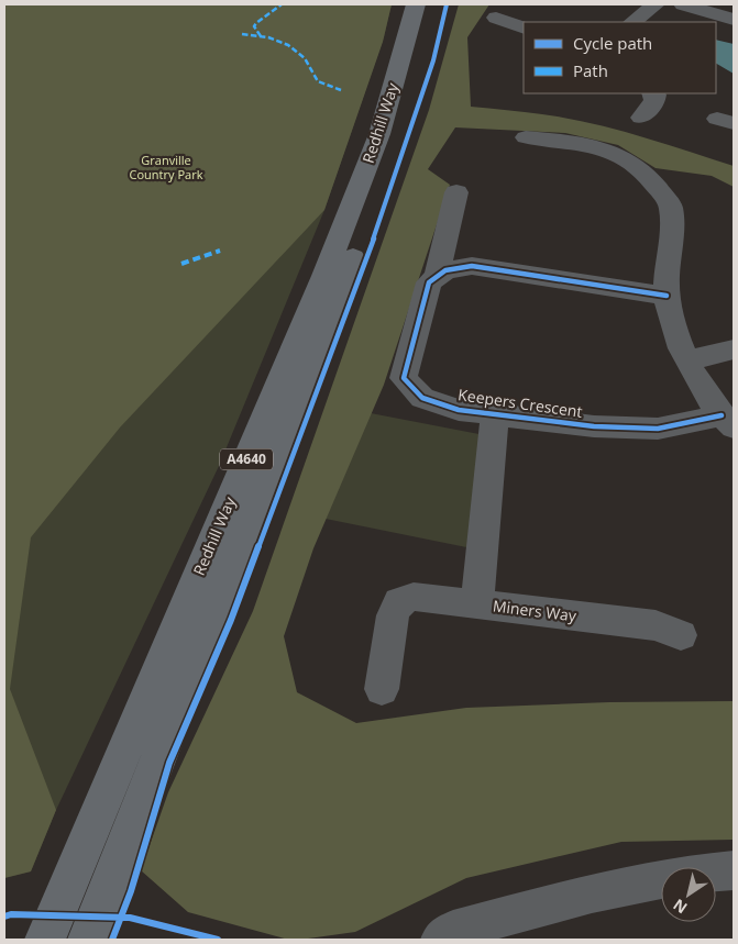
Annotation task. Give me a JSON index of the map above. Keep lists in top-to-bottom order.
{
  "streets": {
    "main road": ["Redhill Way", "A4640"],
    "street": ["Keepers Crescent", "Miners Way"]
  },
  "crossings": [
    ["Keepers Crescent", "Miners Way"]
  ],
  "parks": ["Granville Country Park"],
  "legend": ["Cycle path", "Path"],
  "north": "bottom left"
}
